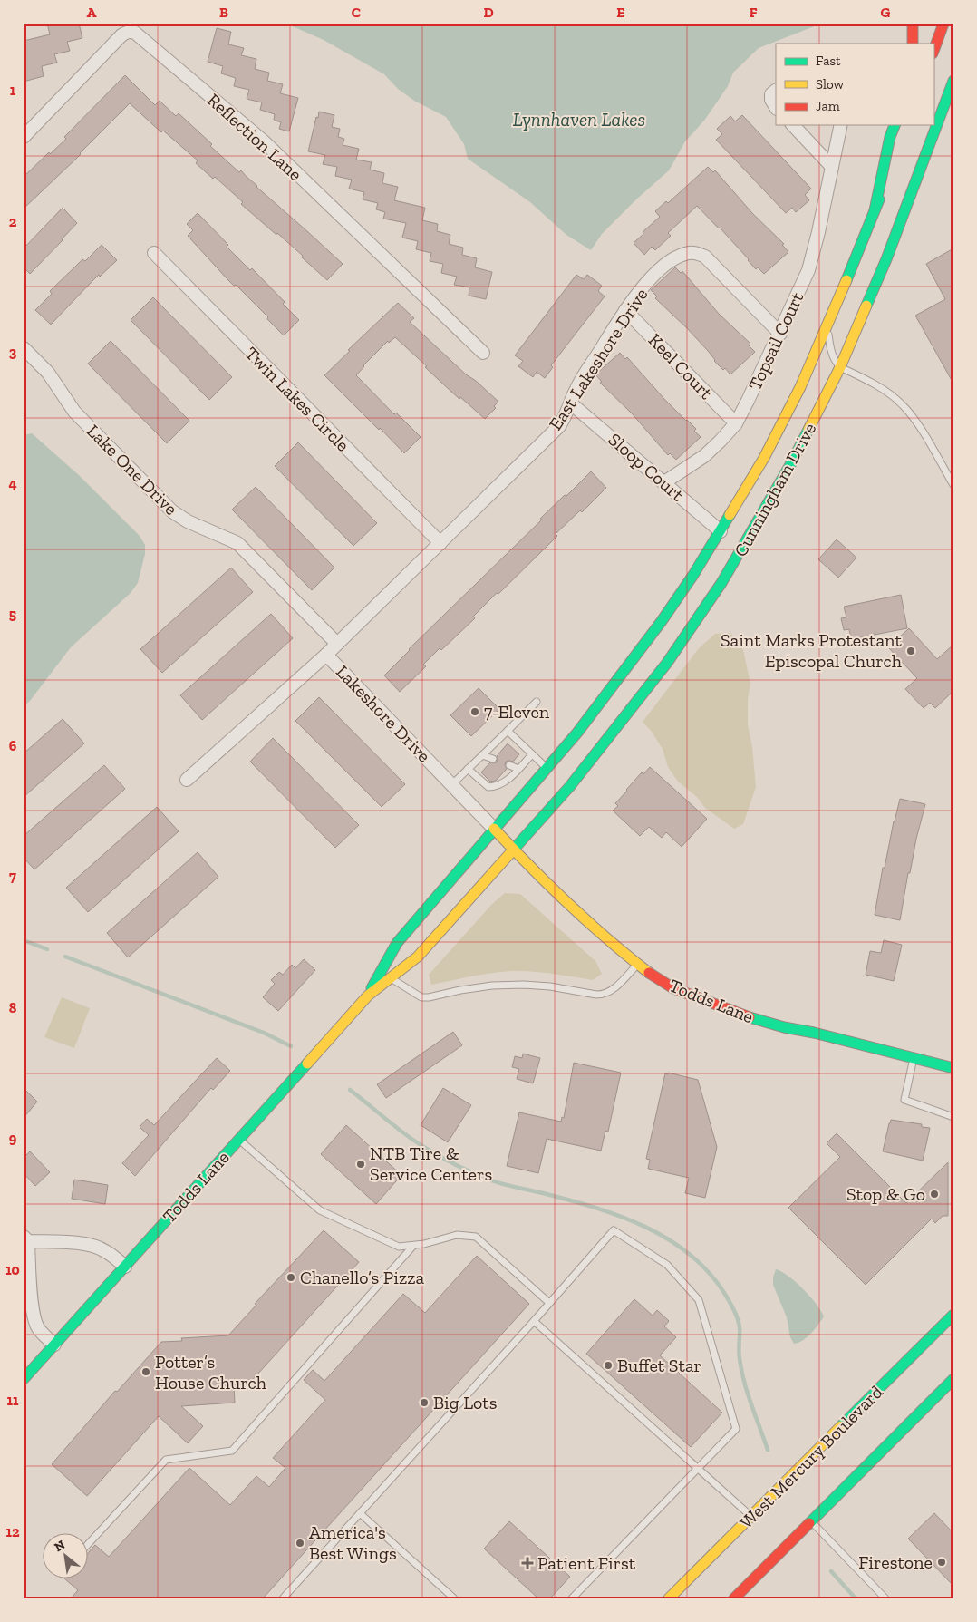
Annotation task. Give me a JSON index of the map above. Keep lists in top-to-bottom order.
{
  "streets": {
    "main road": ["Cunningham Drive", "Todds Lane", "West Mercury Boulevard"],
    "street": [
      "Reflection Lane",
      "Topsail Court",
      "East Lakeshore Drive",
      "Keel Court",
      "Twin Lakes Circle",
      "Sloop Court",
      "Lake One Drive",
      "Lakeshore Drive"
    ]
  },
  "crossings": [
    ["Topsail Court", "East Lakeshore Drive"],
    ["Topsail Court", "Keel Court"],
    ["Topsail Court", "Sloop Court"],
    ["East Lakeshore Drive", "Keel Court"],
    ["East Lakeshore Drive", "Twin Lakes Circle"],
    ["East Lakeshore Drive", "Sloop Court"],
    ["East Lakeshore Drive", "Lake One Drive"],
    ["East Lakeshore Drive", "Lakeshore Drive"],
    ["Sloop Court", "Cunningham Drive"],
    ["Cunningham Drive", "Lakeshore Drive"],
    ["Cunningham Drive", "Todds Lane"],
    ["Lakeshore Drive", "Todds Lane"]
  ],
  "water": ["Lynnhaven Lakes"],
  "places": {
    "other": [
      "Saint Marks Protestant Episcopal Church",
      "7-Eleven",
      "NTB Tire & Service Centers",
      "Stop & Go",
      "Chanello’s Pizza",
      "Buffet Star",
      "Potter’s House Church",
      "Big Lots",
      "America's Best Wings",
      "Firestone"
    ],
    "health": ["Patient First"]
  },
  "legend": ["Fast", "Slow", "Jam"],
  "north": "top left",
  "grid": {
    "columns": [
      "A",
      "B",
      "C",
      "D",
      "E",
      "F",
      "G"
    ],
    "rows": [
      "1",
      "2",
      "3",
      "4",
      "5",
      "6",
      "7",
      "8",
      "9",
      "10",
      "11",
      "12"
    ]
  }
}
